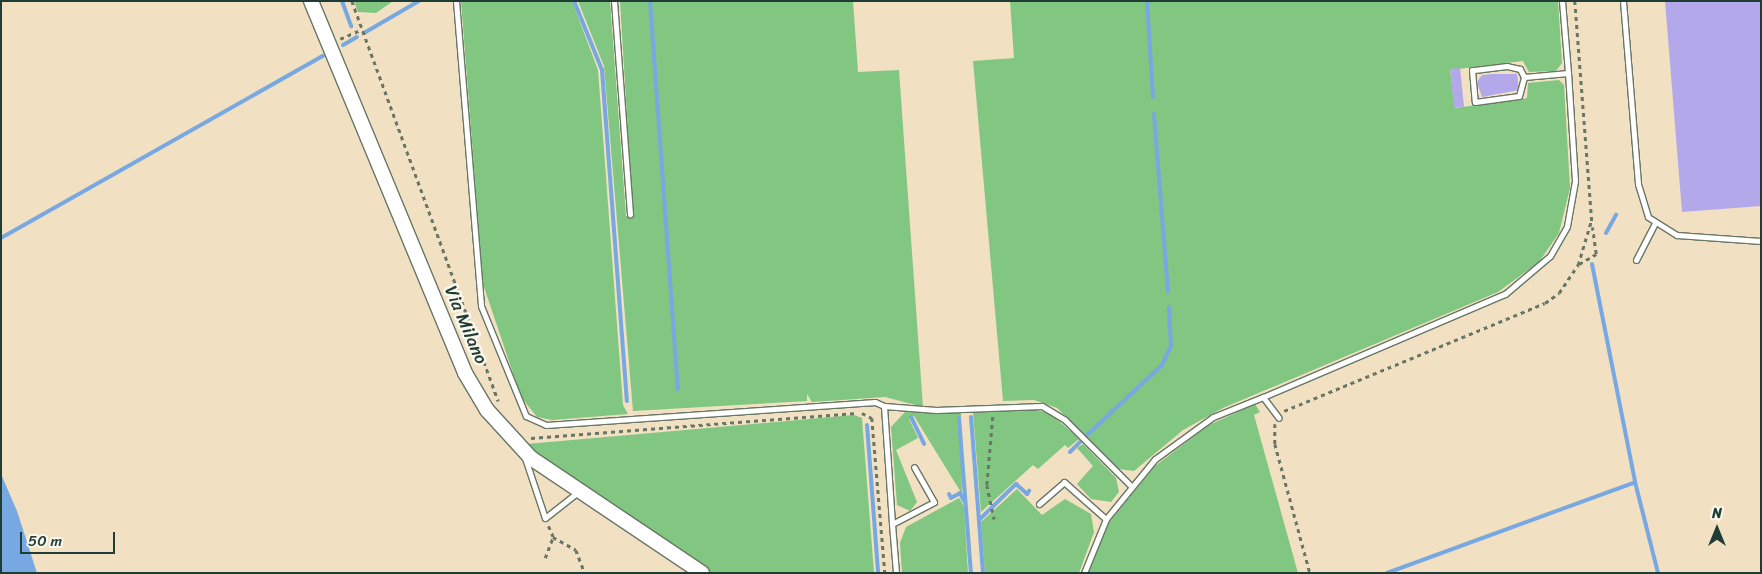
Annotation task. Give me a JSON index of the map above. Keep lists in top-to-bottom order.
{
  "streets": {
    "street": ["Via Milano"]
  },
  "scale_bar": "50 m",
  "north": "top"
}
